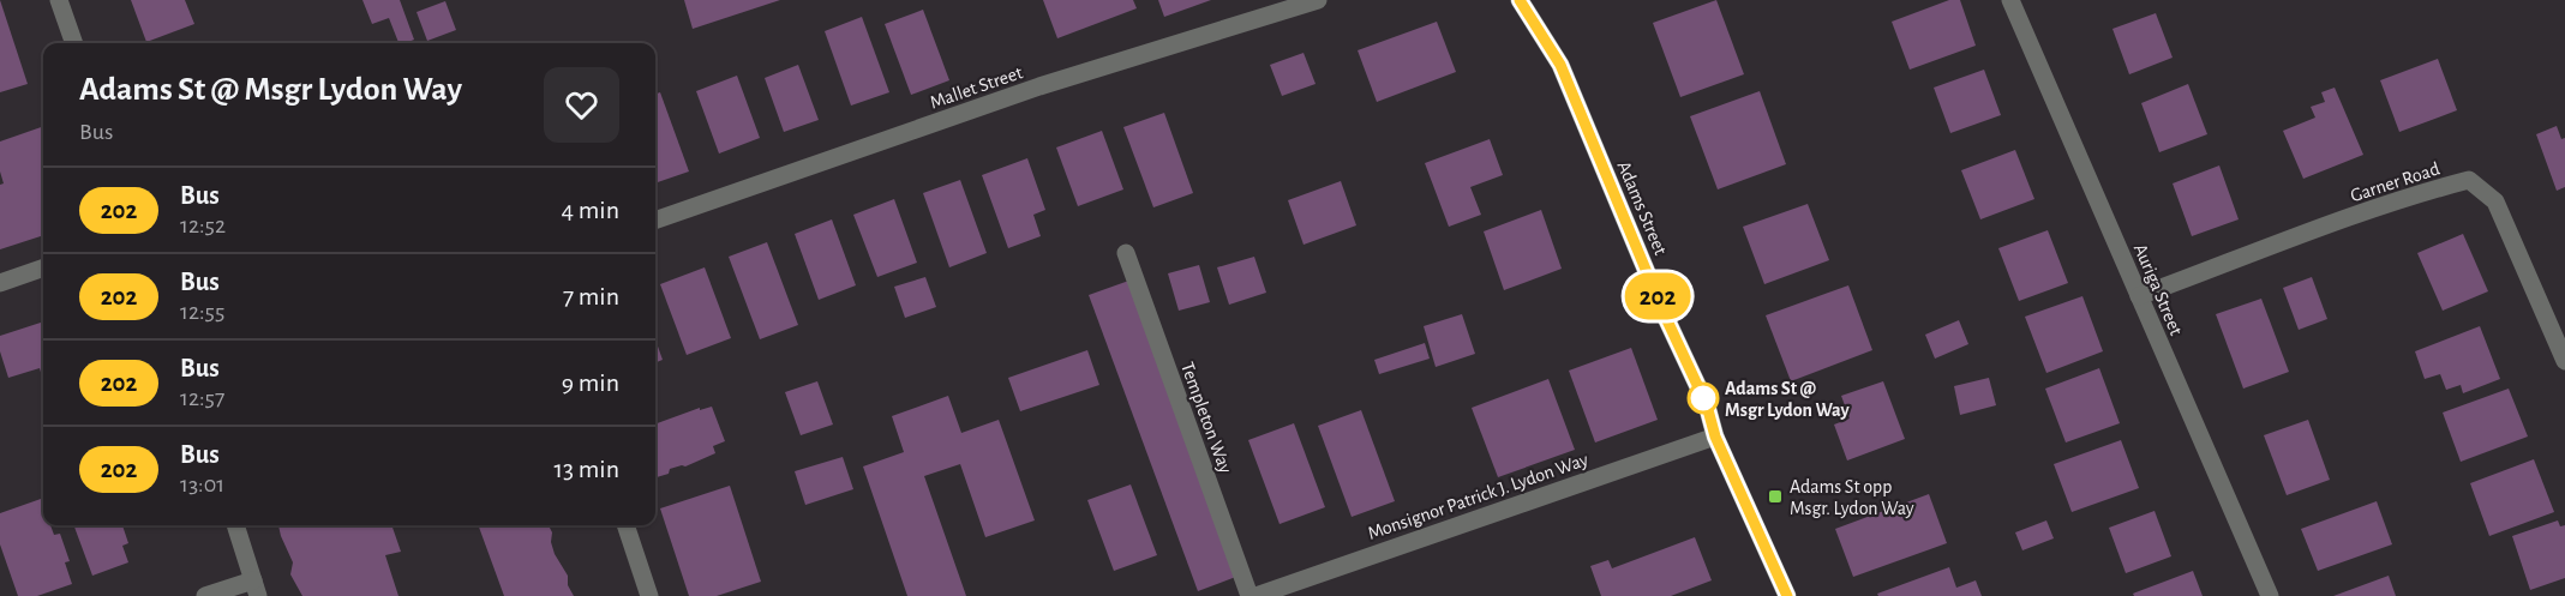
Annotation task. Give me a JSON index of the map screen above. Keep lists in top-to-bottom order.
{
  "streets": {
    "main road": ["Adams Street"],
    "street": [
      "Mallet Street",
      "Garner Road",
      "Auriga Street",
      "Templeton Way",
      "Monsignor Patrick J. Lydon Way"
    ]
  },
  "crossings": [
    ["Garner Road", "Auriga Street"],
    ["Adams Street", "Monsignor Patrick J. Lydon Way"]
  ],
  "places": {
    "other": ["Adams St @ Msgr Lydon Way"],
    "transit": ["Adams St opp Msgr. Lydon Way"]
  },
  "lines": ["bus line 202"],
  "page": {
    "on_map": "202",
    "heading": ["Adams St @ Msgr Lydon Way", "Bus"],
    "list": [
      {
        "mark": "202",
        "name": "Bus",
        "note": "12:52",
        "value": "4 min"
      },
      {
        "mark": "202",
        "name": "Bus",
        "note": "12:55",
        "value": "7 min"
      },
      {
        "mark": "202",
        "name": "Bus",
        "note": "12:57",
        "value": "9 min"
      },
      {
        "mark": "202",
        "name": "Bus",
        "note": "13:01",
        "value": "13 min"
      }
    ]
  }
}
